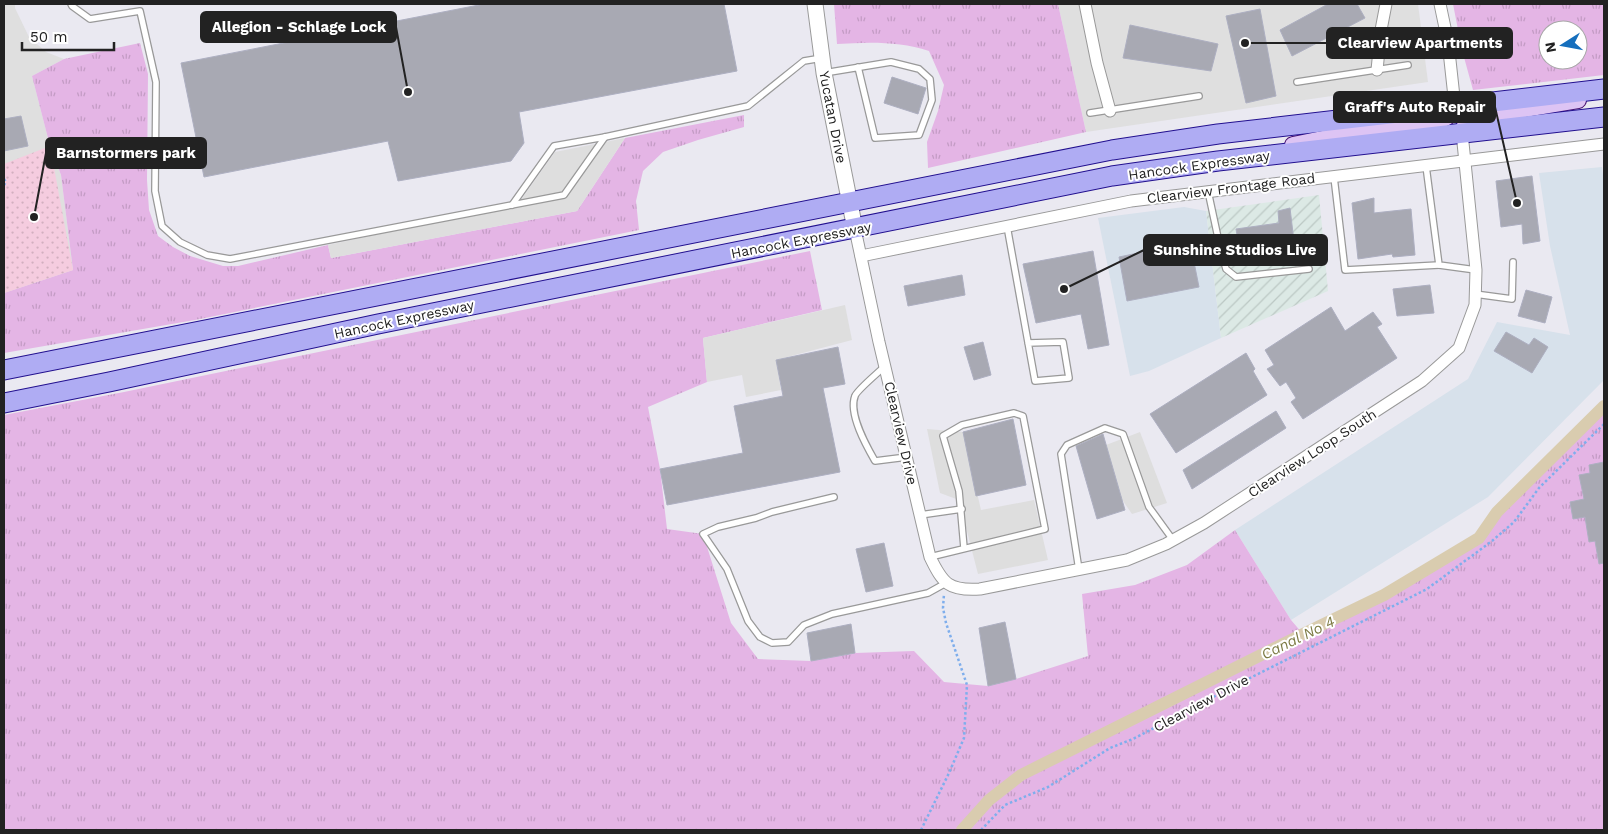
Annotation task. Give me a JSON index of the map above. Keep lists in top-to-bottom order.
{
  "streets": {
    "main road": ["Hancock Expressway"],
    "street": [
      "Yucatan Drive",
      "Clearview Frontage Road",
      "Clearview Drive",
      "Clearview Loop South"
    ]
  },
  "crossings": [
    ["Yucatan Drive", "Hancock Expressway"],
    ["Yucatan Drive", "Clearview Drive"],
    ["Hancock Expressway", "Clearview Drive"],
    ["Hancock Expressway", "Clearview Loop South"],
    ["Clearview Frontage Road", "Clearview Drive"],
    ["Clearview Frontage Road", "Clearview Loop South"],
    ["Clearview Drive", "Clearview Loop South"]
  ],
  "water": ["Canal No 4"],
  "places": [
    "Clearview Apartments",
    "Allegion - Schlage Lock",
    "Graff's Auto Repair",
    "Barnstormers park",
    "Sunshine Studios Live"
  ],
  "scale_bar": "50 m",
  "north": "left"
}
